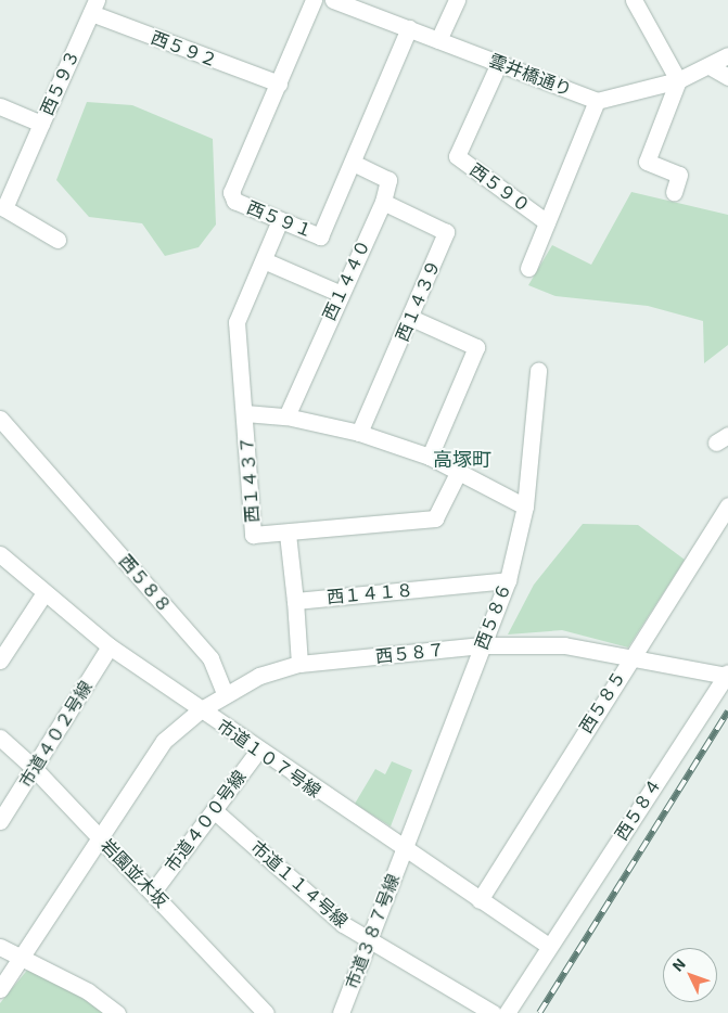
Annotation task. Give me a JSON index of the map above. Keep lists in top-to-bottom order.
{
  "streets": {
    "street": [
      "西５９２",
      "雲井橋通り",
      "西５９３",
      "西５９０",
      "西５９１",
      "西１４４０",
      "西１４３９",
      "西１４３７",
      "西５８８",
      "西１４１８",
      "西５８６",
      "西５８７",
      "西５８５",
      "市道４０２号線",
      "市道１０７号線",
      "西５８４",
      "市道４００号線",
      "岩園並木坂",
      "市道１１４号線",
      "市道３８７号線"
    ]
  },
  "crossings": [
    ["西５９２", "西５９３"],
    ["西５９２", "西５９１"],
    ["雲井橋通り", "西５９０"],
    ["雲井橋通り", "西５９１"],
    ["西５９１", "西１４４０"],
    ["西１４４０", "西１４３９"],
    ["西１４４０", "西１４３７"],
    ["西１４３９", "西１４３７"],
    ["西１４３７", "西５８６"],
    ["西５８８", "西５８７"],
    ["西１４１８", "西５８６"],
    ["西５８６", "西５８７"],
    ["西５８６", "市道１０７号線"],
    ["西５８６", "市道３８７号線"],
    ["西５８７", "西５８５"],
    ["西５８７", "市道１０７号線"],
    ["西５８７", "西５８４"],
    ["西５８７", "岩園並木坂"],
    ["西５８５", "市道１０７号線"],
    ["市道４０２号線", "市道１０７号線"],
    ["市道４０２号線", "岩園並木坂"],
    ["市道１０７号線", "西５８４"],
    ["市道１０７号線", "市道４００号線"],
    ["市道１０７号線", "市道３８７号線"],
    ["市道４００号線", "岩園並木坂"],
    ["市道４００号線", "市道１１４号線"],
    ["市道１１４号線", "市道３８７号線"]
  ],
  "districts": ["高塚町"],
  "north": "top left"
}
